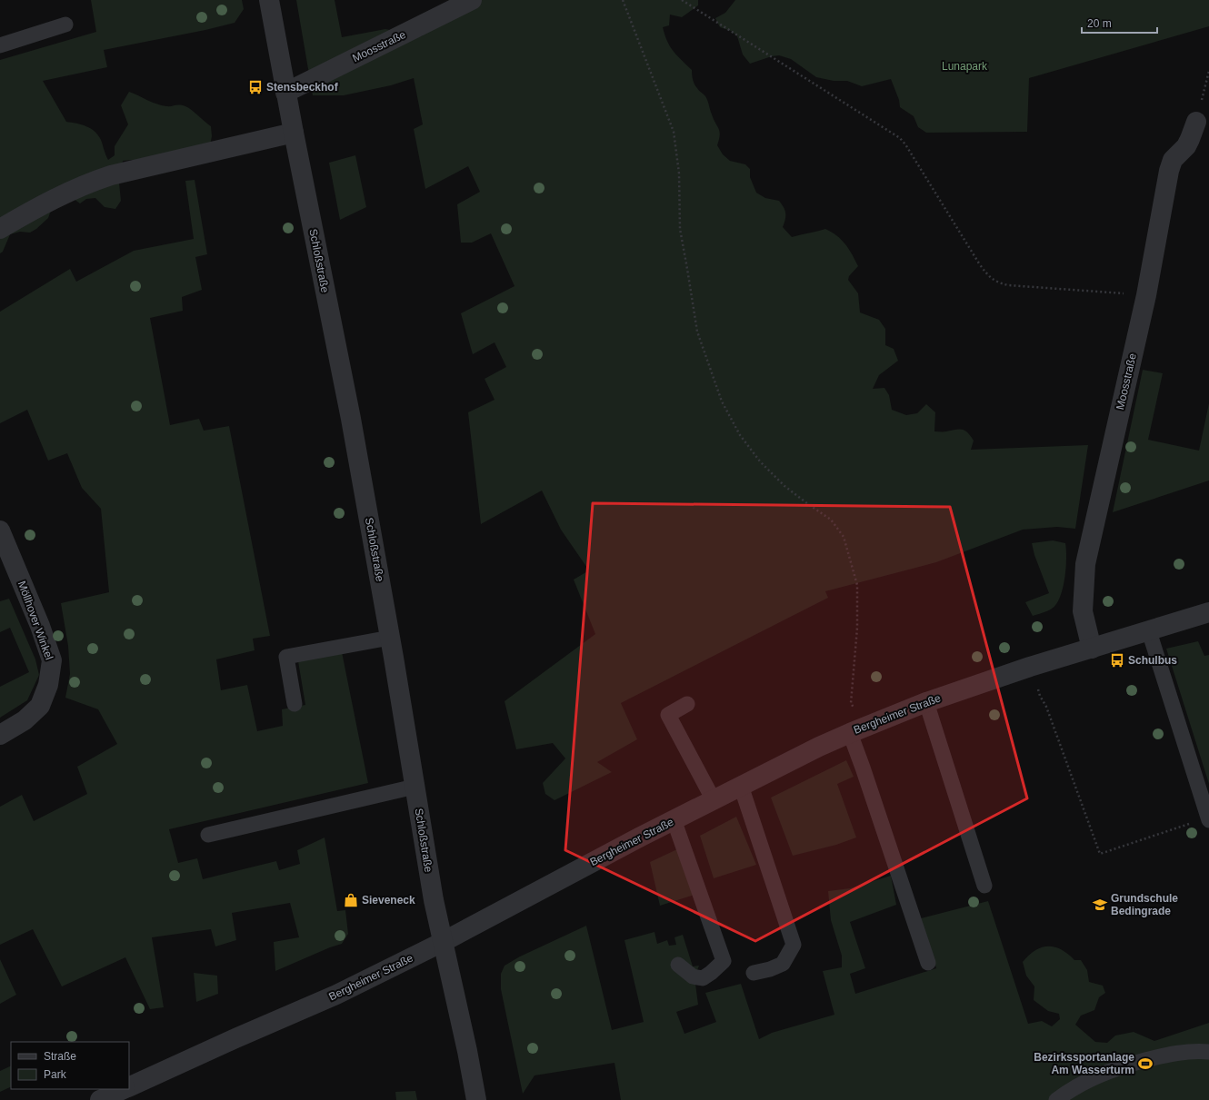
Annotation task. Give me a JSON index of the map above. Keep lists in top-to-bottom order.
{
  "streets": {
    "street": [
      "Moosstraße",
      "Schloßstraße",
      "Möllhover Winkel",
      "Bergheimer Straße"
    ]
  },
  "crossings": [
    ["Moosstraße", "Schloßstraße"],
    ["Moosstraße", "Bergheimer Straße"],
    ["Schloßstraße", "Bergheimer Straße"]
  ],
  "parks": ["Lunapark"],
  "places": {
    "bus stop": ["Stensbeckhof", "Schulbus"],
    "shop": ["Sieveneck"],
    "school or university": ["Grundschule Bedingrade"],
    "sports": ["Bezirkssportanlage Am Wasserturm"]
  },
  "legend": ["Straße", "Park"],
  "scale_bar": "20 m"
}
